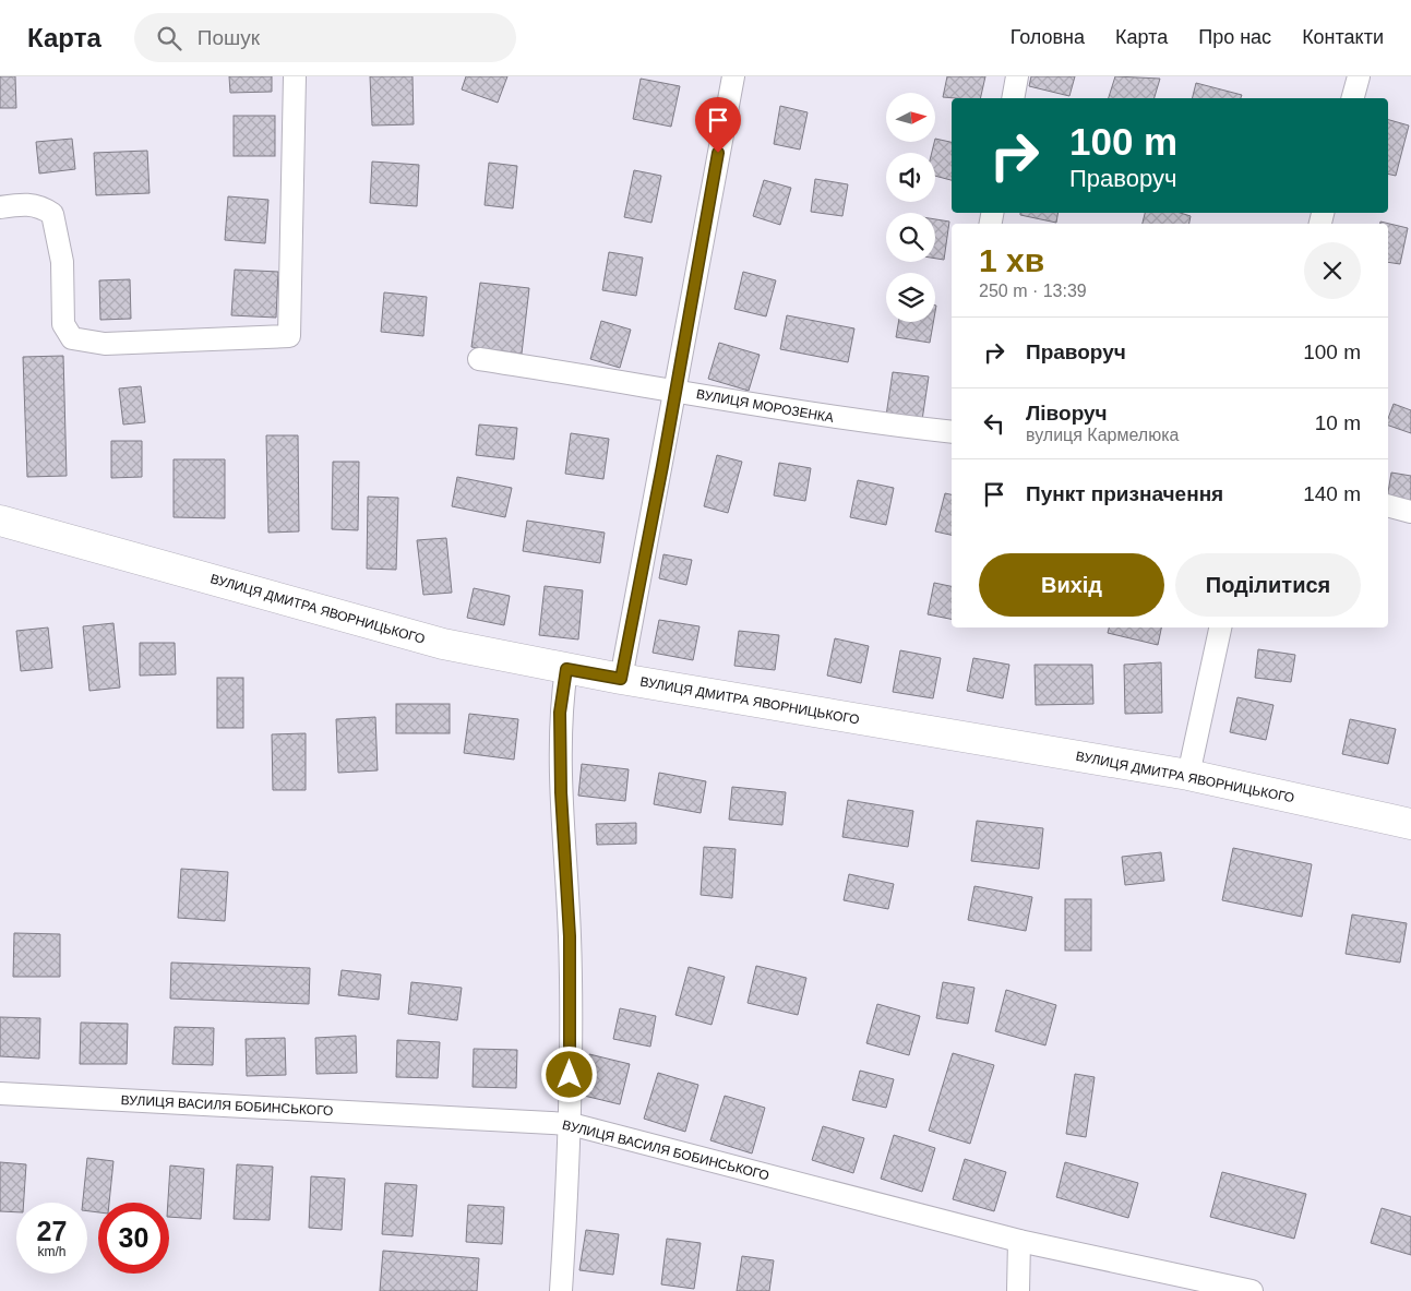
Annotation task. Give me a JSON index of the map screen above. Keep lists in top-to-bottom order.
{
  "streets": {
    "street": ["ВУЛИЦЯ МОРОЗЕНКА", "ВУЛИЦЯ ДМИТРА ЯВОРНИЦЬКОГО", "ВУЛИЦЯ ВАСИЛЯ БОБИНСЬКОГО"]
  },
  "north": "right",
  "page": {
    "header": "Карта",
    "search": "Пошук",
    "nav": [
      "Головна",
      "Карта",
      "Про нас",
      "Контакти"
    ],
    "turn": ["100 m", "Праворуч"],
    "heading": ["1 хв", "250 m · 13:39"],
    "list": [
      {
        "name": "Праворуч",
        "value": "100 m"
      },
      {
        "name": "Ліворуч",
        "note": "вулиця Кармелюка",
        "value": "10 m"
      },
      {
        "name": "Пункт призначення",
        "value": "140 m"
      }
    ],
    "buttons": ["Вихід", "Поділитися"],
    "speed": "27 km/h",
    "limit": "30"
  }
}
